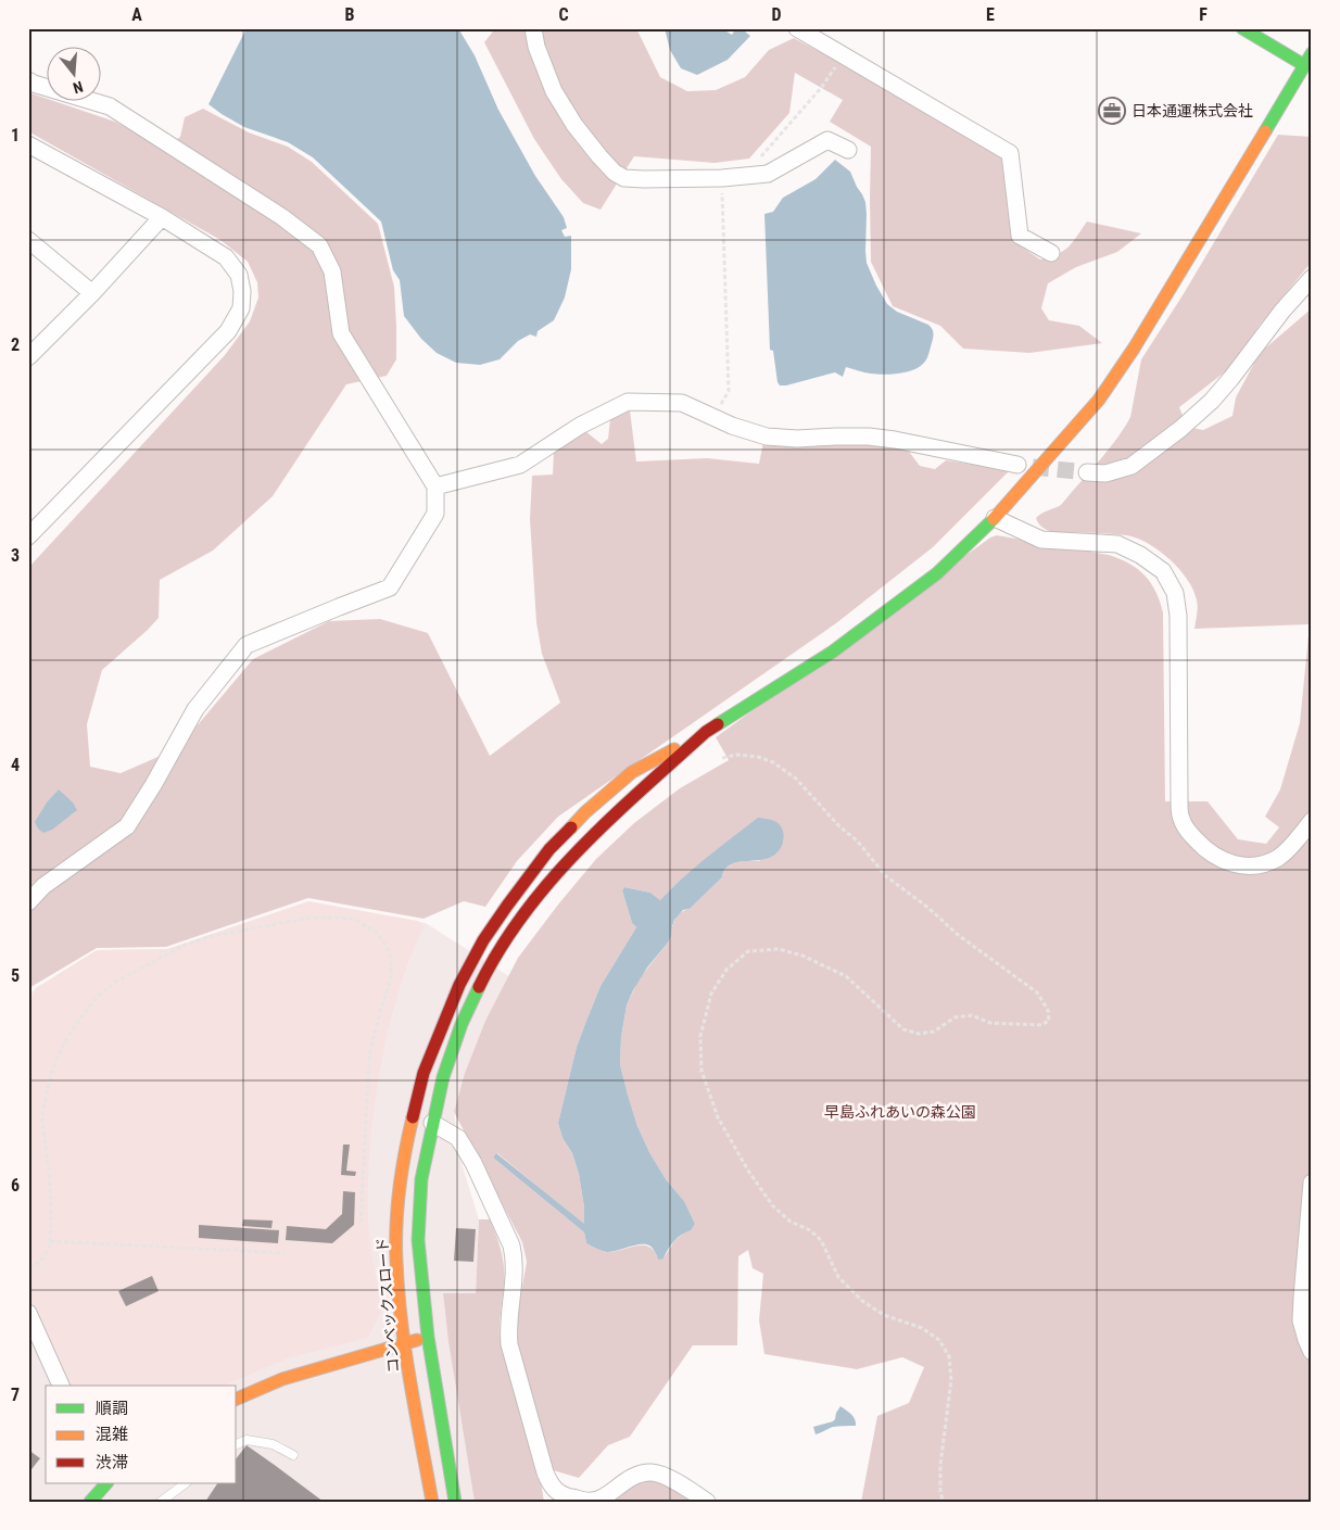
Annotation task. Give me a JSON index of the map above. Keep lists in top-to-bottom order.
{
  "streets": {
    "street": ["コンベックスロード"]
  },
  "parks": ["早島ふれあいの森公園"],
  "places": {
    "office": ["日本通運株式会社"]
  },
  "legend": ["順調", "混雑", "渋滞"],
  "north": "bottom",
  "grid": {
    "columns": [
      "A",
      "B",
      "C",
      "D",
      "E",
      "F"
    ],
    "rows": [
      "1",
      "2",
      "3",
      "4",
      "5",
      "6",
      "7"
    ]
  }
}
